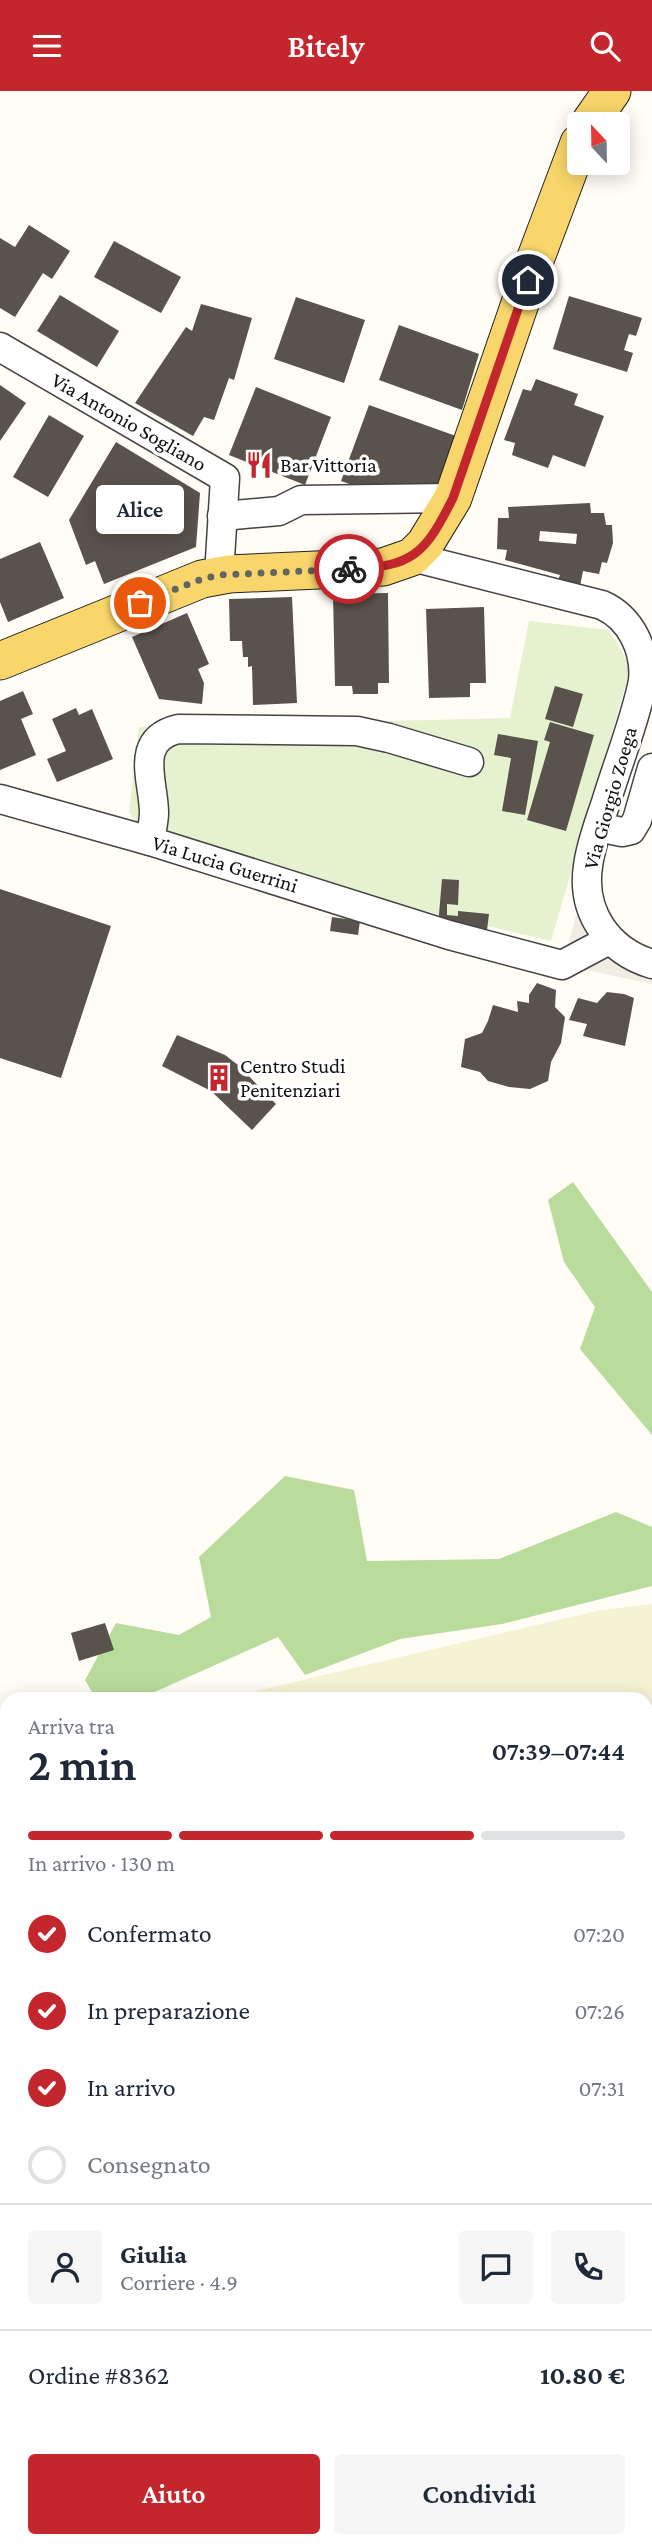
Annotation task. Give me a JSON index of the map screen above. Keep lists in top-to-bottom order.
{
  "streets": {
    "street": ["Via Antonio Sogliano", "Via Giorgio Zoega", "Via Lucia Guerrini"]
  },
  "crossings": [
    ["Via Giorgio Zoega", "Via Lucia Guerrini"]
  ],
  "places": {
    "restaurant": ["Bar Vittoria"],
    "other": ["Alice"],
    "building": ["Centro Studi Penitenziari"]
  },
  "north": "top",
  "page": {
    "header": "Bitely",
    "bubble": "Alice",
    "heading": ["2 min", "Arriva tra", "07:39–07:44"],
    "panel": [
      "Giulia",
      "Corriere · 4.9",
      "Ordine #8362",
      "10.80 €"
    ],
    "bar": "In arrivo · 130 m",
    "list": [
      ["Confermato", "07:20"],
      ["In preparazione", "07:26"],
      ["In arrivo", "07:31"],
      "Consegnato"
    ],
    "buttons": ["Aiuto", "Condividi"]
  }
}
